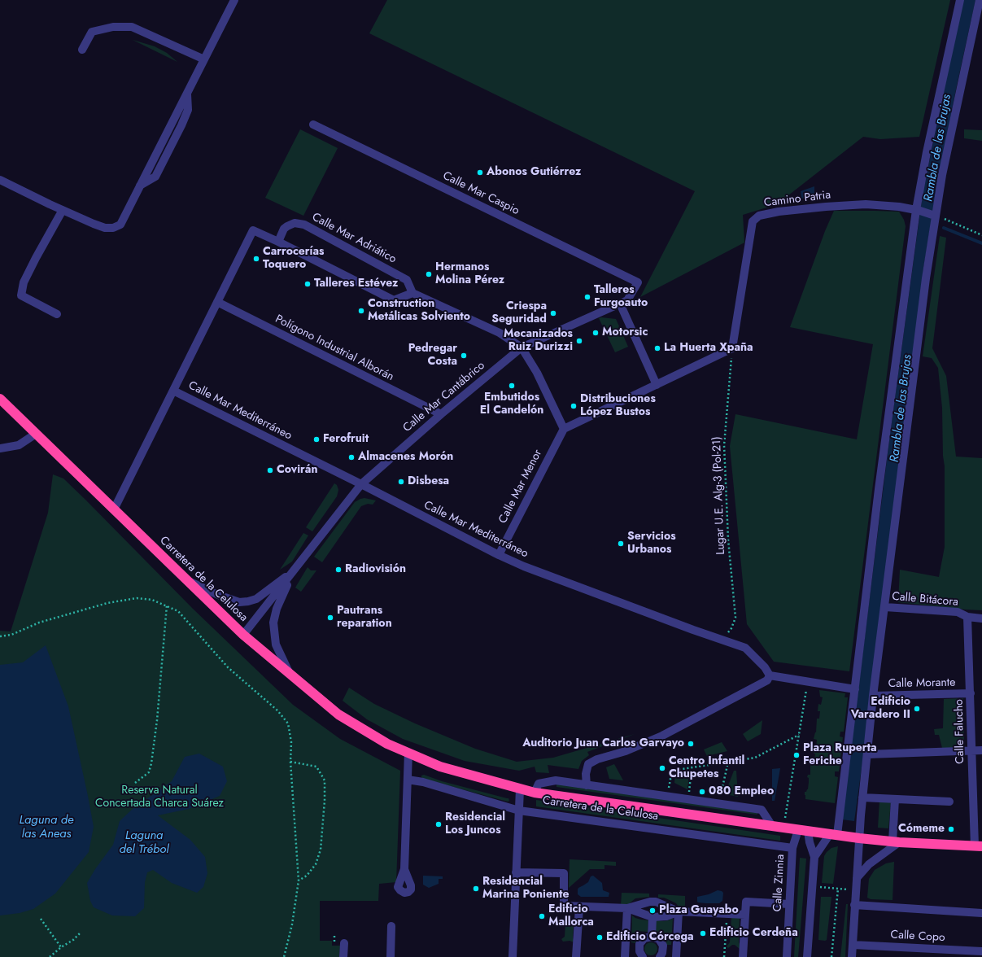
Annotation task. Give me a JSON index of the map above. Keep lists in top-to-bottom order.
{
  "streets": {
    "highway": ["Carretera de la Celulosa"],
    "street": [
      "Calle Mar Caspio",
      "Camino Patria",
      "Calle Mar Adriático",
      "Polígono Industrial Alborán",
      "Calle Mar Cantábrico",
      "Calle Mar Mediterráneo",
      "Calle Mar Menor",
      "Calle Bitácora",
      "Calle Morante",
      "Calle Falucho",
      "Calle Zinnia",
      "Calle Copo"
    ],
    "path": ["Lugar U.E. Alg-3 (Pol-21)"]
  },
  "crossings": [
    ["Calle Mar Caspio", "Calle Mar Cantábrico"],
    ["Camino Patria", "Lugar U.E. Alg-3 (Pol-21)"],
    ["Polígono Industrial Alborán", "Calle Mar Cantábrico"],
    ["Calle Mar Cantábrico", "Calle Mar Mediterráneo"],
    ["Calle Mar Cantábrico", "Carretera de la Celulosa"],
    ["Calle Mar Mediterráneo", "Calle Mar Menor"],
    ["Calle Mar Mediterráneo", "Lugar U.E. Alg-3 (Pol-21)"],
    ["Carretera de la Celulosa", "Calle Falucho"],
    ["Carretera de la Celulosa", "Calle Zinnia"],
    ["Calle Bitácora", "Calle Falucho"],
    ["Calle Morante", "Calle Falucho"]
  ],
  "water": ["Rambla de las Brujas", "Laguna de las Aneas", "Laguna del Trébol"],
  "parks": ["Reserva Natural Concertada Charca Suárez"],
  "places": [
    "Abonos Gutiérrez",
    "Carrocerías Toquero",
    "Hermanos Molina Pérez",
    "Talleres Estévez",
    "Talleres Furgoauto",
    "Construction Metálicas Solviento",
    "Criespa Seguridad",
    "Motorsic",
    "Mecanizados Ruiz Durizzi",
    "La Huerta Xpaña",
    "Pedregar Costa",
    "Embutidos El Candelón",
    "Distribuciones López Bustos",
    "Ferofruit",
    "Almacenes Morón",
    "Covirán",
    "Disbesa",
    "Servicios Urbanos",
    "Radiovisión",
    "Pautrans reparation",
    "Edificio Varadero II",
    "Auditorio Juan Carlos Garvayo",
    "Plaza Ruperta Feriche",
    "Centro Infantil Chupetes",
    "080 Empleo",
    "Residencial Los Juncos",
    "Cómeme",
    "Residencial Marina Poniente",
    "Plaza Guayabo",
    "Edificio Mallorca",
    "Edificio Cerdeña",
    "Edificio Córcega"
  ]
}
